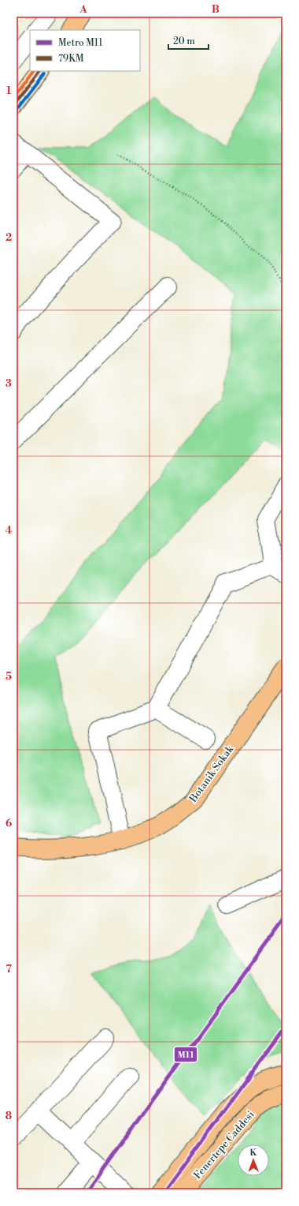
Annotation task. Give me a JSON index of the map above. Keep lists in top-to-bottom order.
{
  "streets": {
    "main road": ["Botanik Sokak", "Fenertepe Caddesi"]
  },
  "lines": ["transit line 79KM", "metro line M11"],
  "legend": ["Metro M11", "79KM"],
  "scale_bar": "20 m",
  "north": "top",
  "grid": {
    "columns": ["A", "B"],
    "rows": [
      "1",
      "2",
      "3",
      "4",
      "5",
      "6",
      "7",
      "8"
    ]
  }
}
